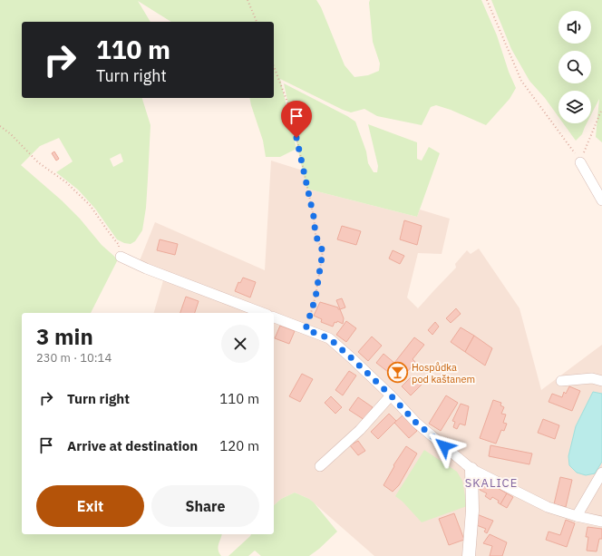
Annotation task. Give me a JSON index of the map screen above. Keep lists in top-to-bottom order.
{
  "districts": ["SKALICE"],
  "places": {
    "bar": ["Hospůdka pod kaštanem"]
  },
  "page": {
    "turn": ["110 m", "Turn right"],
    "heading": ["3 min", "230 m · 10:14"],
    "list": [
      {
        "name": "Turn right",
        "value": "110 m"
      },
      {
        "name": "Arrive at destination",
        "value": "120 m"
      }
    ],
    "buttons": ["Exit", "Share"]
  }
}
